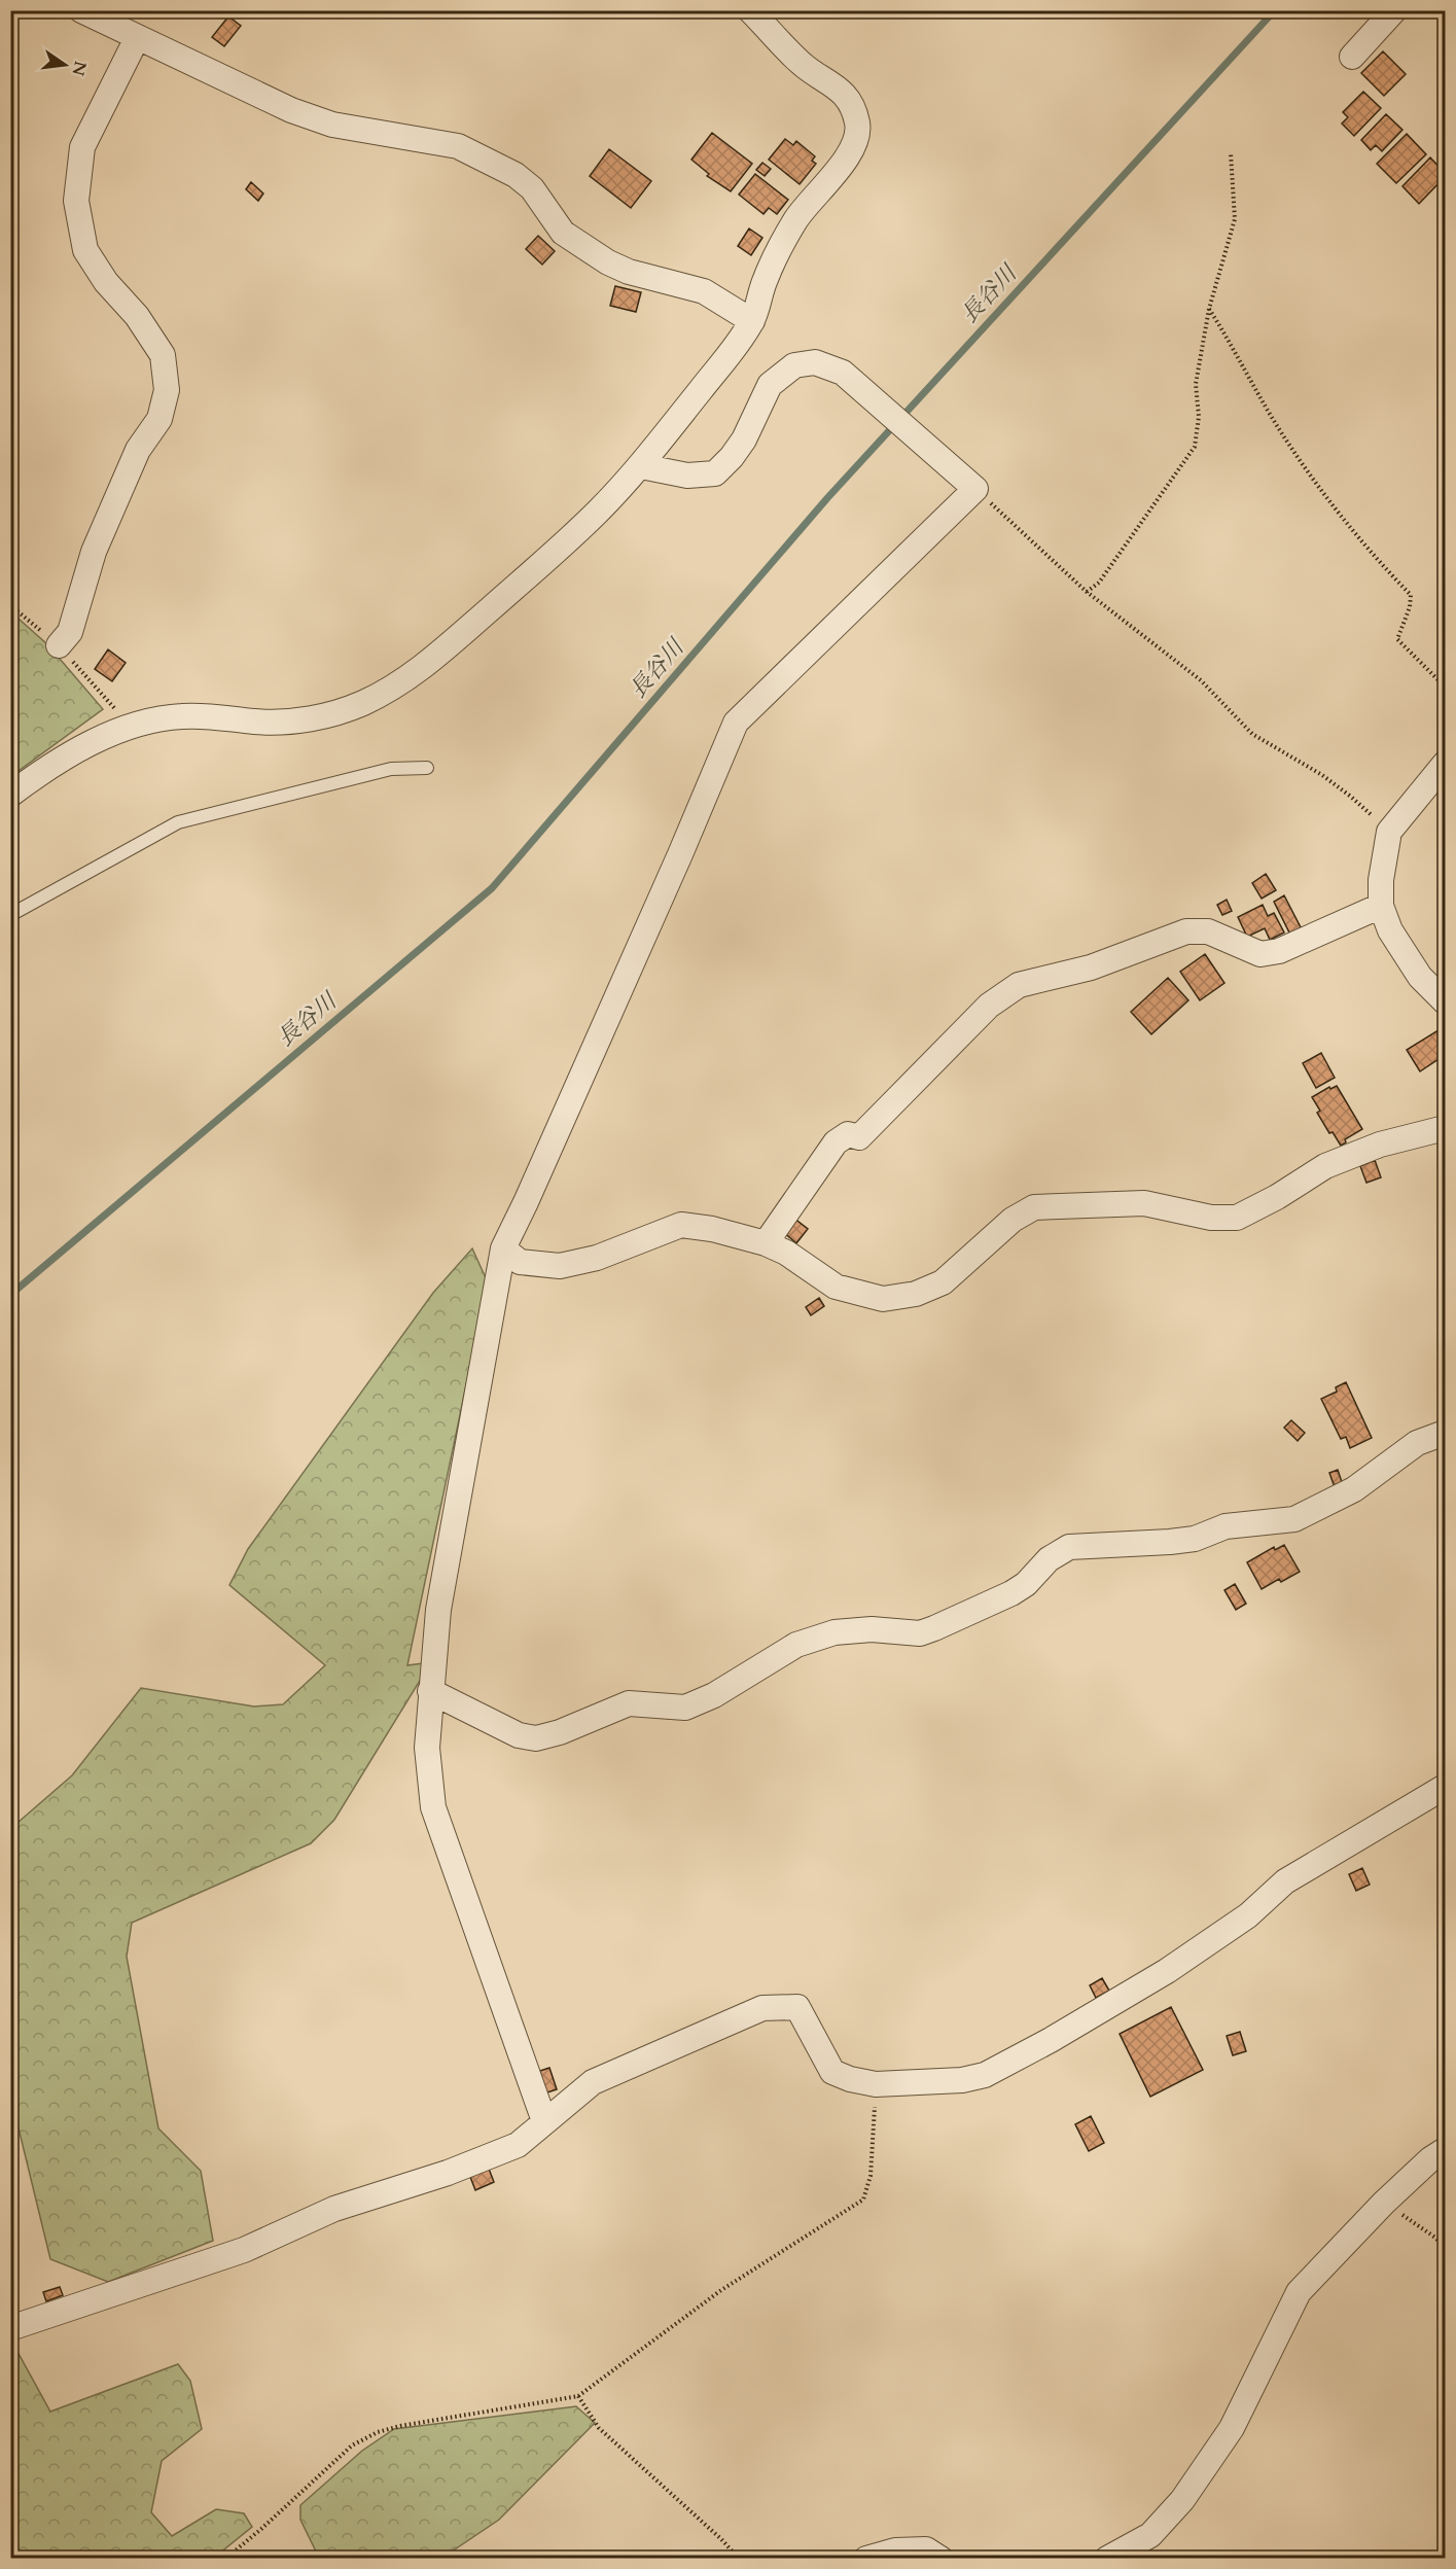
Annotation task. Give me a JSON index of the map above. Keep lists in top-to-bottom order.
{
  "water": ["長谷川"],
  "north": "right"
}
